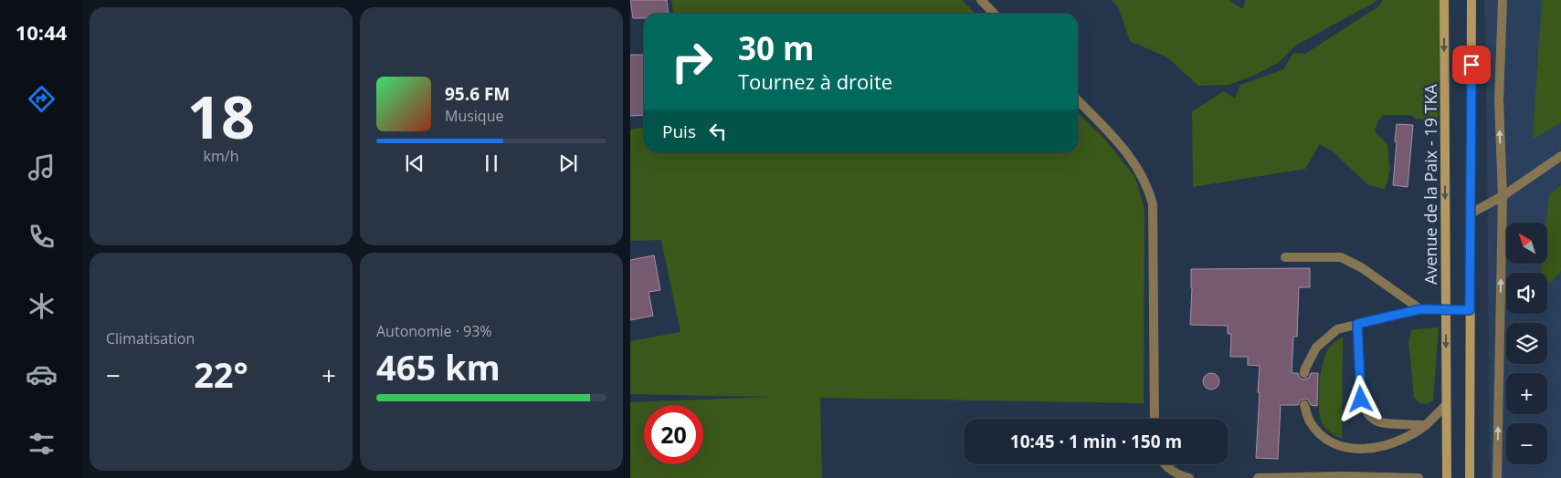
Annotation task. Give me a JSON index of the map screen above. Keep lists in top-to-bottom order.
{
  "streets": {
    "main road": ["Avenue de la Paix - 19 TKA"]
  },
  "north": "top left",
  "page": {
    "tabs": "10:44",
    "tile": [
      ["18", "km/h"],
      "Climatisation",
      ["Autonomie · 93%", "465 km"]
    ],
    "turn": ["30 m", "Tournez à droite"],
    "song": ["95.6 FM", "Musique"],
    "then": "Puis",
    "map_buttons": ["+", "−"],
    "heat": ["−", "22°", "+"],
    "limit": "20",
    "trip": "10:45 · 1 min · 150 m"
  }
}
